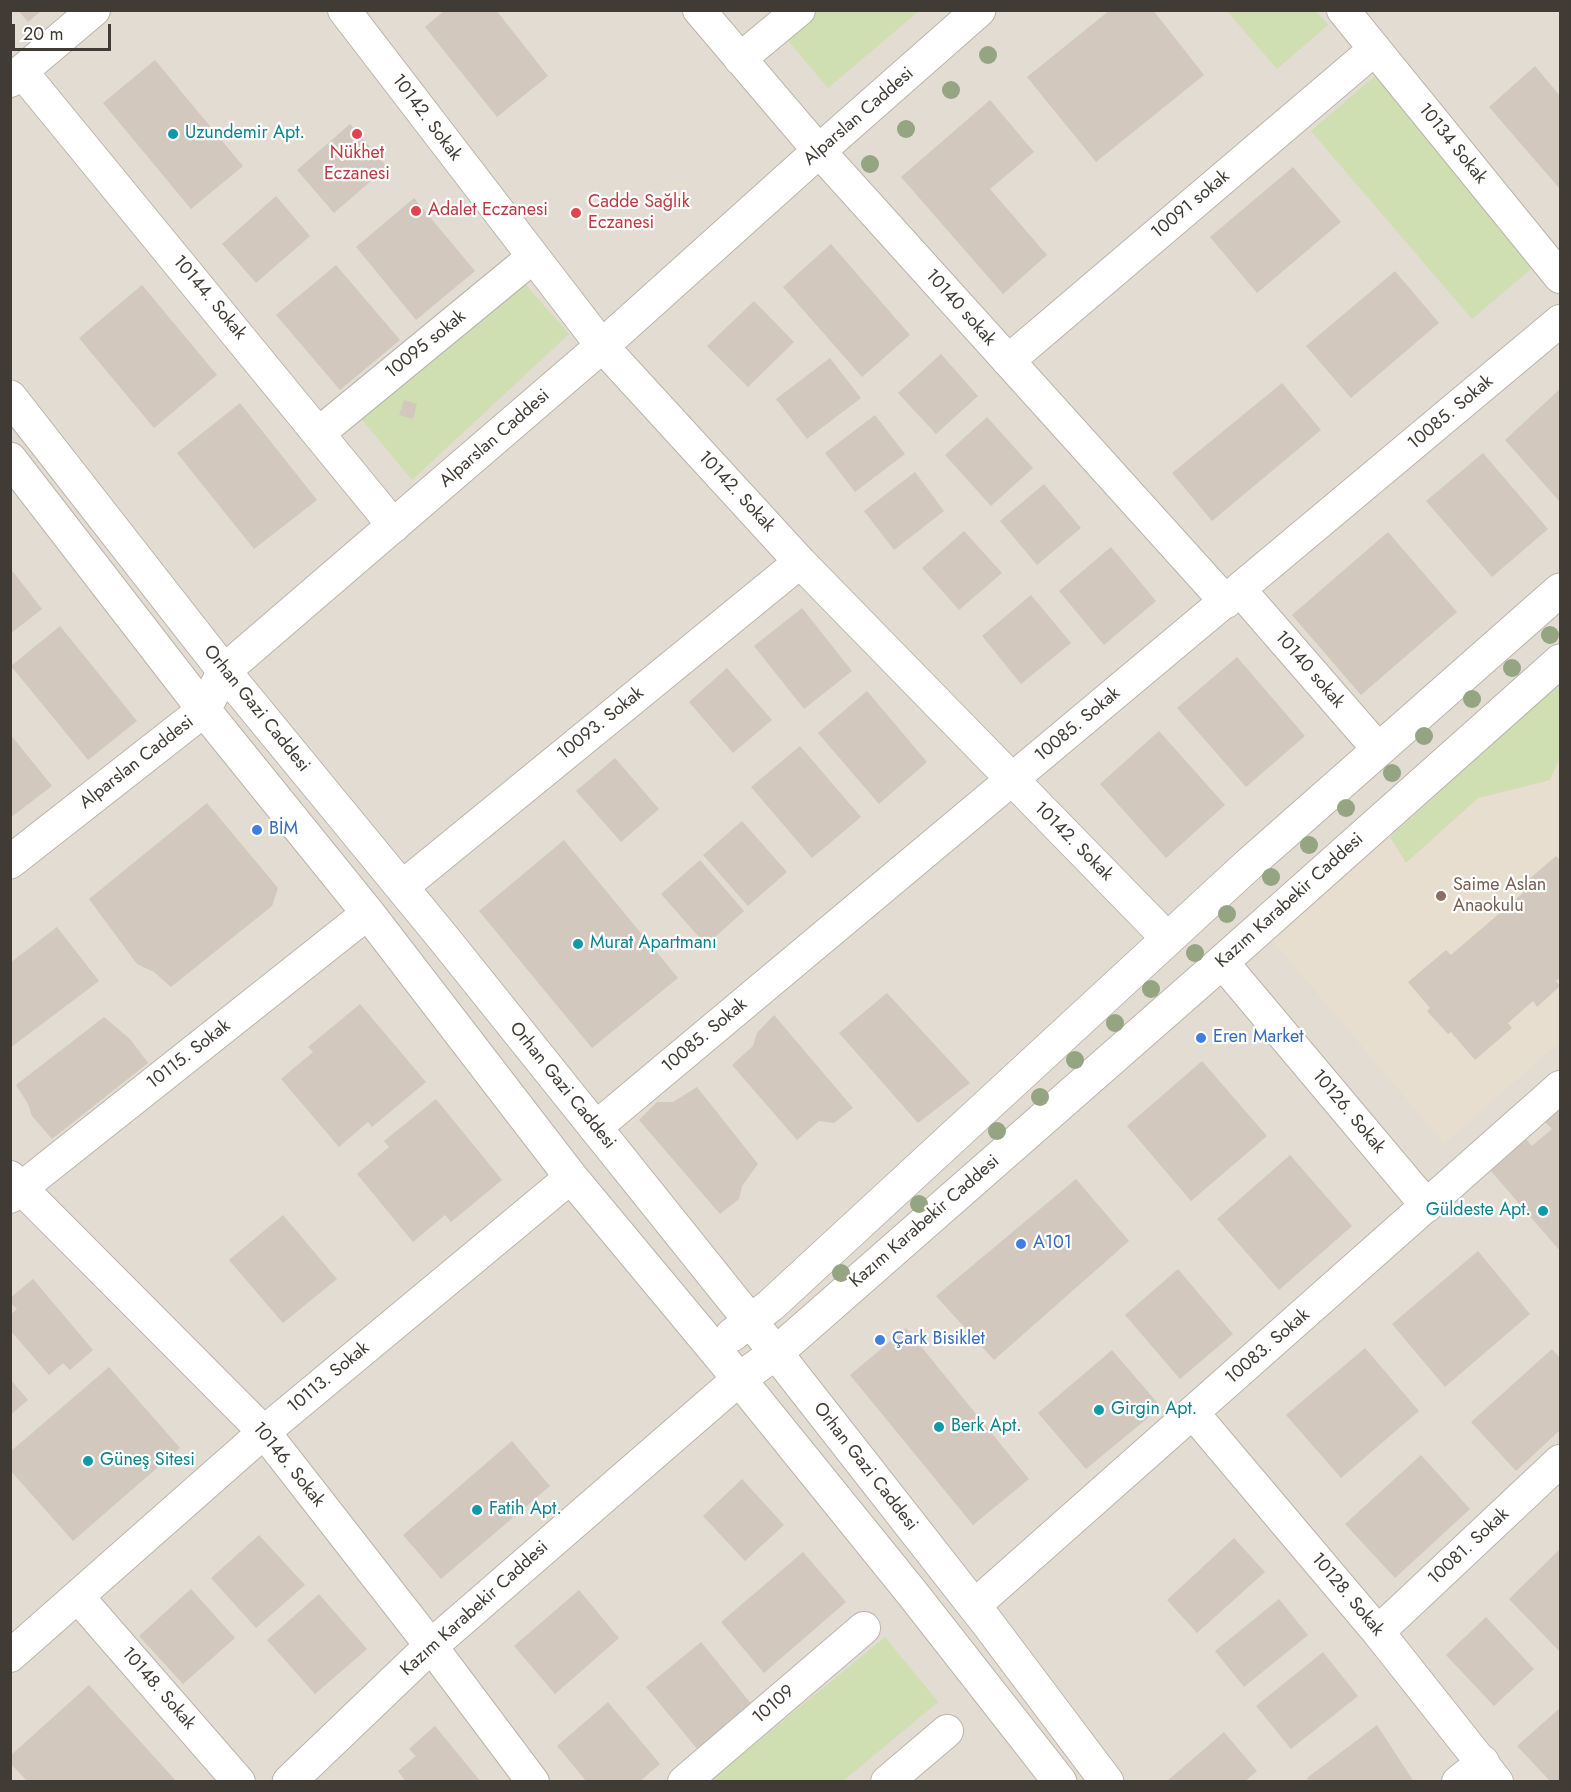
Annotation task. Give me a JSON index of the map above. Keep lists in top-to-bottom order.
{
  "streets": {
    "street": [
      "Alparslan Caddesi",
      "10142. Sokak",
      "10134 Sokak",
      "10091 sokak",
      "10144. Sokak",
      "10140 sokak",
      "10095 sokak",
      "10085. Sokak",
      "Orhan Gazi Caddesi",
      "10093. Sokak",
      "Kazım Karabekir Caddesi",
      "10115. Sokak",
      "10126. Sokak",
      "10083. Sokak",
      "10113. Sokak",
      "10146. Sokak",
      "10081. Sokak",
      "10128. Sokak",
      "10148. Sokak",
      "10109"
    ]
  },
  "crossings": [
    ["Alparslan Caddesi", "10142. Sokak"],
    ["Alparslan Caddesi", "10144. Sokak"],
    ["Alparslan Caddesi", "10140 sokak"],
    ["Alparslan Caddesi", "Orhan Gazi Caddesi"],
    ["10142. Sokak", "10095 sokak"],
    ["10142. Sokak", "10085. Sokak"],
    ["10142. Sokak", "10093. Sokak"],
    ["10134 Sokak", "10091 sokak"],
    ["10091 sokak", "10140 sokak"],
    ["10144. Sokak", "10095 sokak"],
    ["10140 sokak", "10085. Sokak"],
    ["10085. Sokak", "Orhan Gazi Caddesi"],
    ["Orhan Gazi Caddesi", "10093. Sokak"],
    ["Orhan Gazi Caddesi", "Kazım Karabekir Caddesi"],
    ["Orhan Gazi Caddesi", "10083. Sokak"],
    ["Kazım Karabekir Caddesi", "10126. Sokak"],
    ["Kazım Karabekir Caddesi", "10146. Sokak"],
    ["10115. Sokak", "10146. Sokak"],
    ["10126. Sokak", "10083. Sokak"],
    ["10083. Sokak", "10128. Sokak"],
    ["10113. Sokak", "10146. Sokak"],
    ["10113. Sokak", "10148. Sokak"],
    ["10081. Sokak", "10128. Sokak"]
  ],
  "places": [
    "Uzundemir Apt.",
    "Nükhet Eczanesi",
    "Adalet Eczanesi",
    "Cadde Sağlık Eczanesi",
    "BİM",
    "Saime Aslan Anaokulu",
    "Murat Apartmanı",
    "Eren Market",
    "Güldeste Apt.",
    "A101",
    "Çark Bisiklet",
    "Girgin Apt.",
    "Berk Apt.",
    "Güneş Sitesi",
    "Fatih Apt."
  ],
  "scale_bar": "20 m"
}
